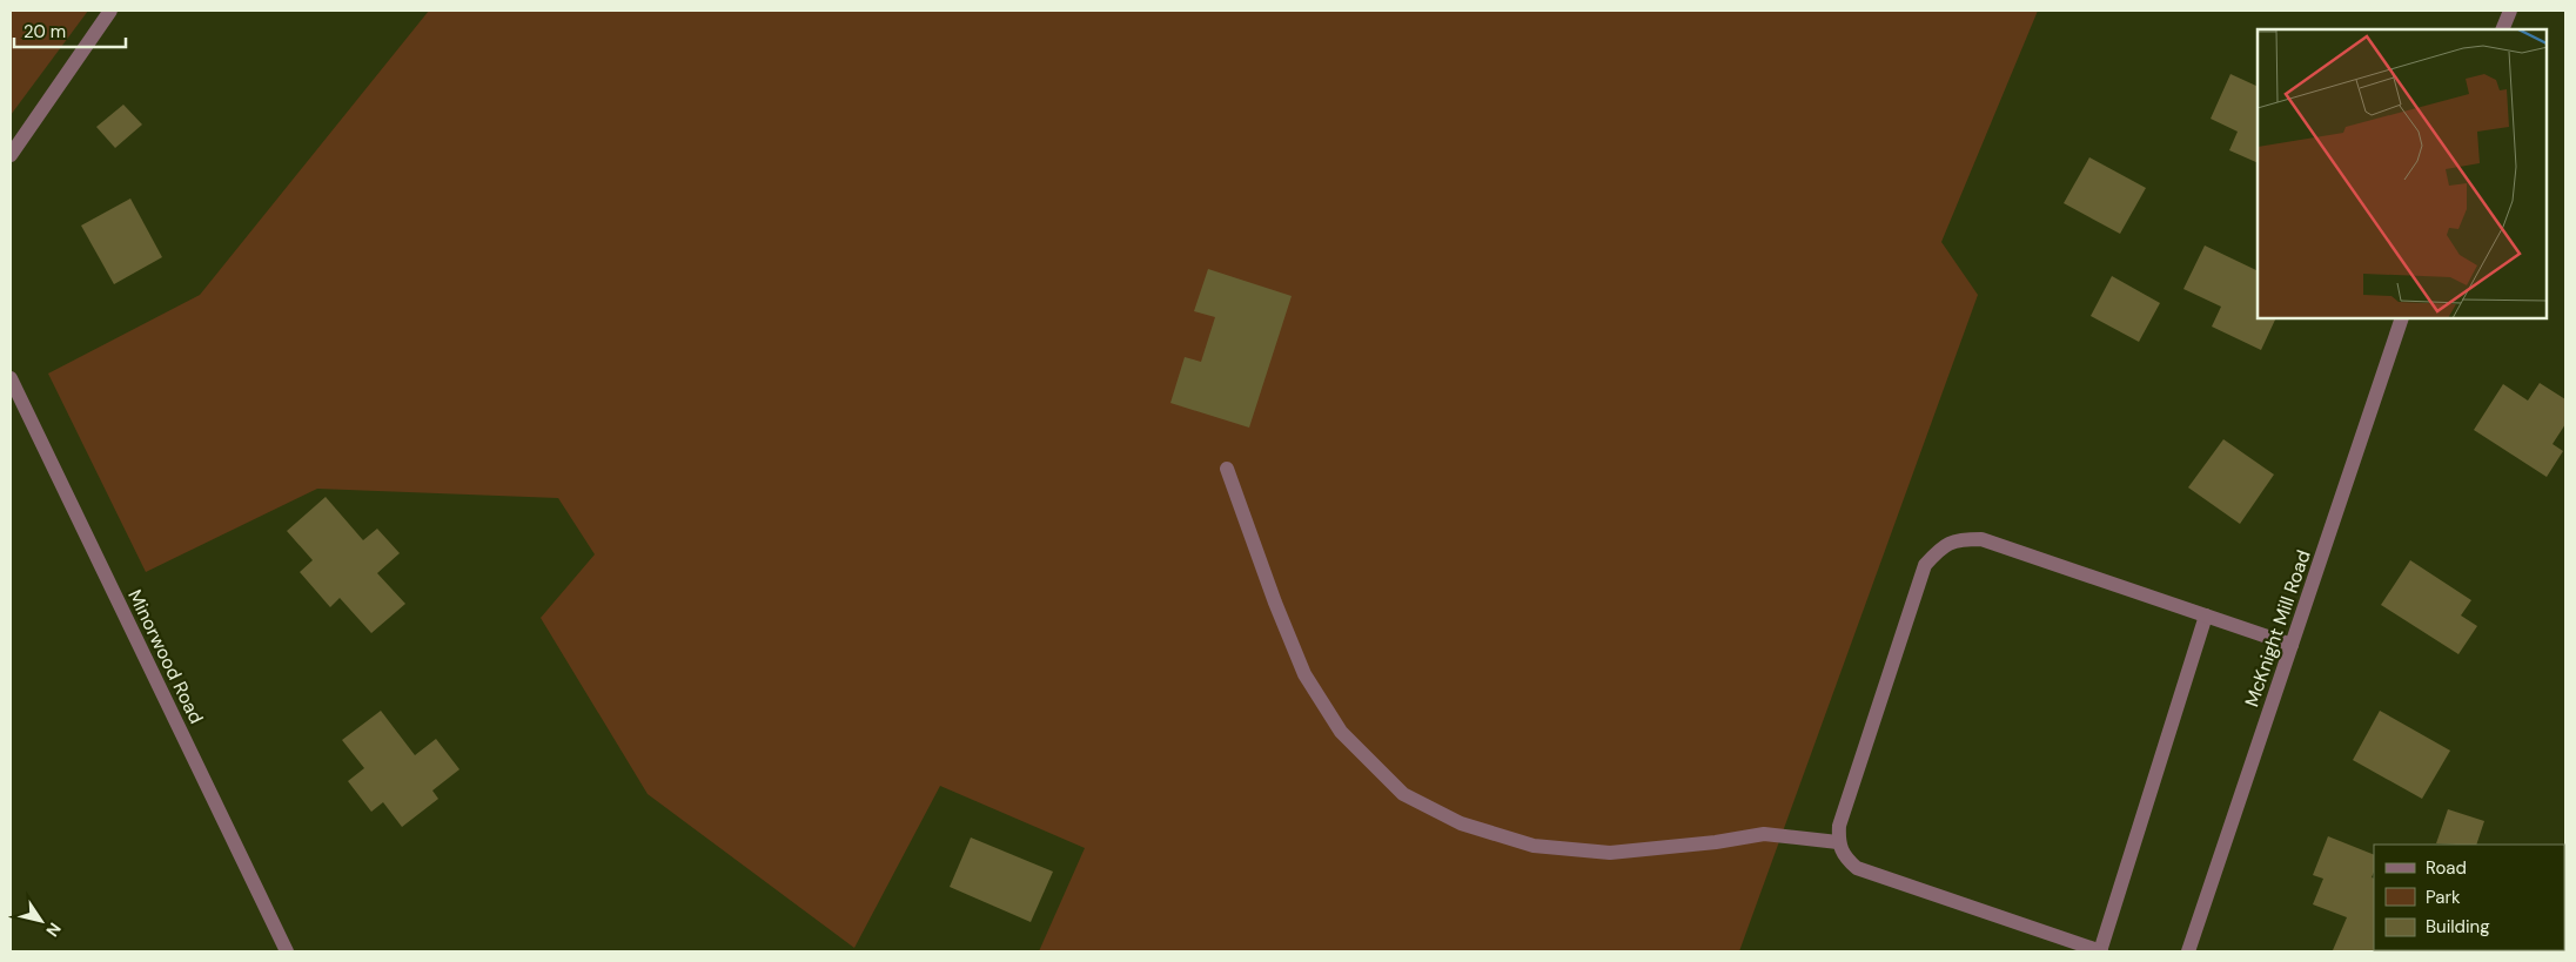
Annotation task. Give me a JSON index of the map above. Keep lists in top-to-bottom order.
{
  "streets": {
    "street": ["McKnight Mill Road", "Minorwood Road"]
  },
  "legend": ["Road", "Park", "Building"],
  "scale_bar": "20 m",
  "north": "bottom right"
}
